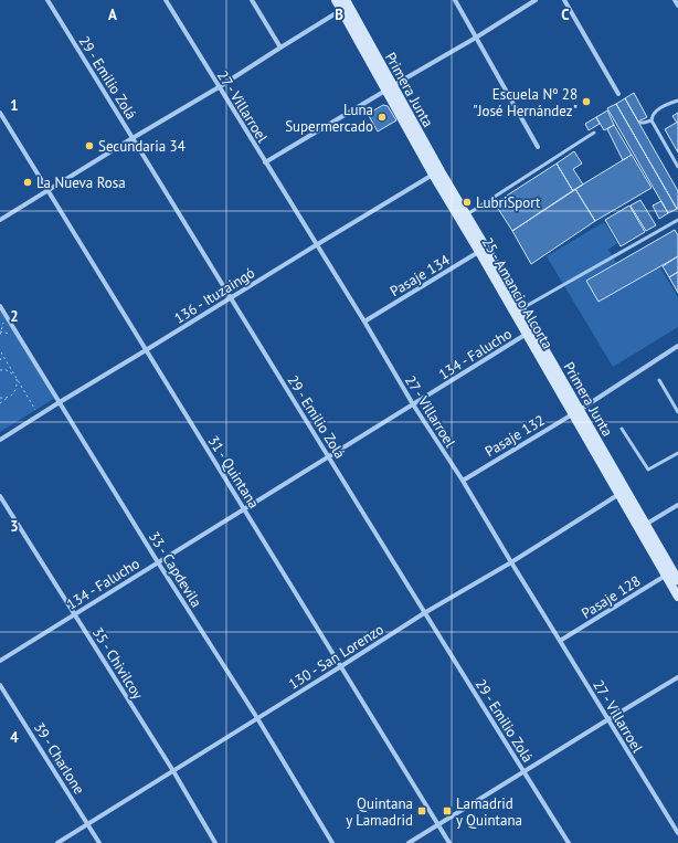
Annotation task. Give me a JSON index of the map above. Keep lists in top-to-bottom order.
{
  "streets": {
    "main road": ["Primera Junta", "25 - Amancio Alcorta"],
    "street": [
      "29 - Emilio Zolá",
      "27 - Villarroel",
      "Pasaje 134",
      "136 - Ituzaingó",
      "134 - Falucho",
      "Pasaje 132",
      "31 - Quintana",
      "33 - Capdevila",
      "Pasaje 128",
      "130 - San Lorenzo",
      "35 - Chivilcoy",
      "39 - Charlone"
    ]
  },
  "crossings": [
    ["29 - Emilio Zolá", "136 - Ituzaingó"],
    ["29 - Emilio Zolá", "134 - Falucho"],
    ["29 - Emilio Zolá", "130 - San Lorenzo"],
    ["Primera Junta", "Pasaje 134"],
    ["Primera Junta", "25 - Amancio Alcorta"],
    ["Primera Junta", "136 - Ituzaingó"],
    ["Primera Junta", "134 - Falucho"],
    ["Primera Junta", "Pasaje 132"],
    ["Primera Junta", "Pasaje 128"],
    ["Primera Junta", "130 - San Lorenzo"],
    ["27 - Villarroel", "Pasaje 134"],
    ["27 - Villarroel", "136 - Ituzaingó"],
    ["27 - Villarroel", "134 - Falucho"],
    ["27 - Villarroel", "Pasaje 132"],
    ["27 - Villarroel", "Pasaje 128"],
    ["27 - Villarroel", "130 - San Lorenzo"],
    ["Pasaje 134", "25 - Amancio Alcorta"],
    ["25 - Amancio Alcorta", "136 - Ituzaingó"],
    ["25 - Amancio Alcorta", "134 - Falucho"],
    ["136 - Ituzaingó", "31 - Quintana"],
    ["136 - Ituzaingó", "33 - Capdevila"],
    ["134 - Falucho", "31 - Quintana"],
    ["134 - Falucho", "33 - Capdevila"],
    ["134 - Falucho", "35 - Chivilcoy"],
    ["31 - Quintana", "130 - San Lorenzo"],
    ["33 - Capdevila", "130 - San Lorenzo"],
    ["130 - San Lorenzo", "35 - Chivilcoy"],
    ["130 - San Lorenzo", "39 - Charlone"]
  ],
  "places": {
    "other": [
      "Escuela Nº 28 \"José Hernández\"",
      "Luna Supermercado",
      "Secundaria 34",
      "La Nueva Rosa",
      "LubriSport"
    ],
    "transit": ["Quintana y Lamadrid", "Lamadrid y Quintana"]
  },
  "grid": {
    "columns": ["A", "B", "C"],
    "rows": [
      "1",
      "2",
      "3",
      "4"
    ]
  }
}
